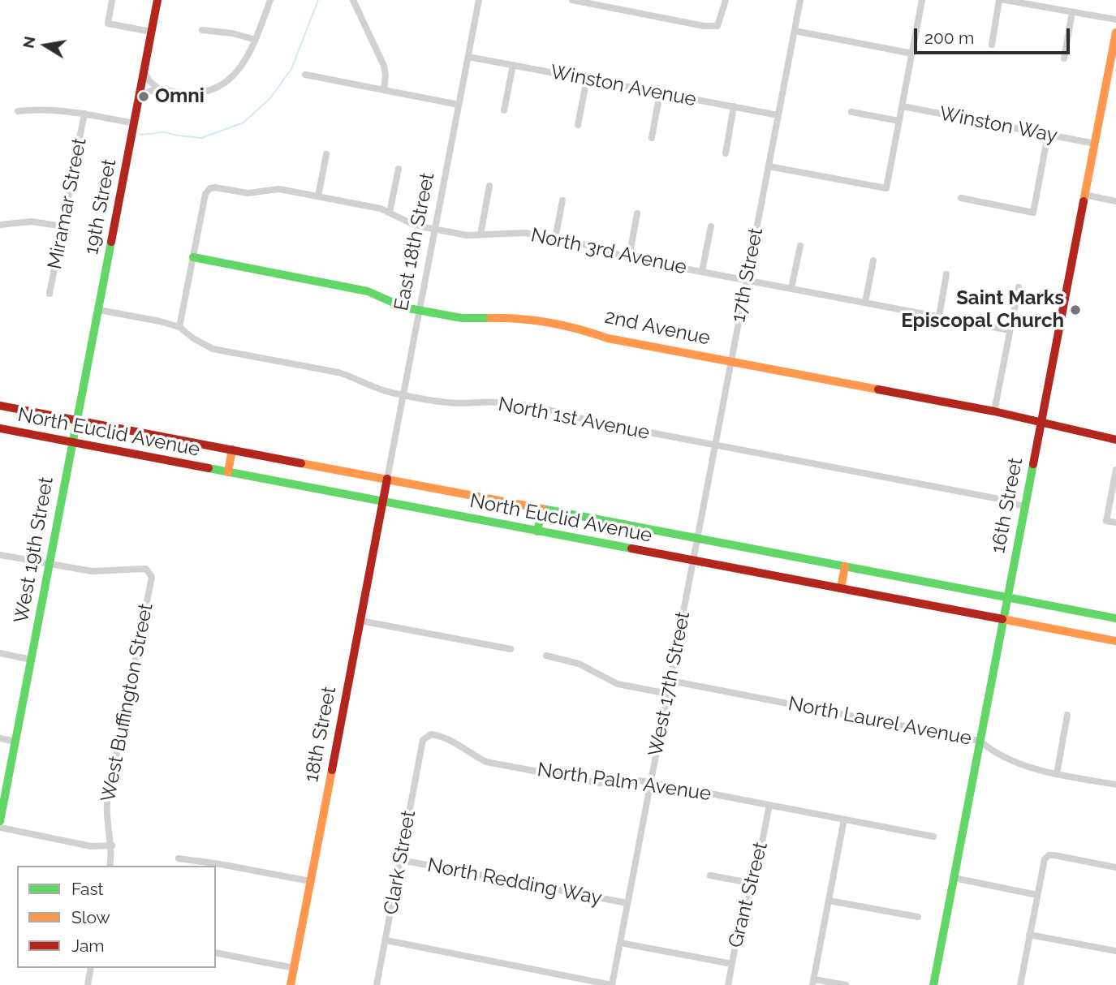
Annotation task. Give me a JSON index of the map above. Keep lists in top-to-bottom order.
{
  "streets": {
    "main road": [
      "19th Street",
      "East 18th Street",
      "2nd Avenue",
      "North Euclid Avenue",
      "16th Street",
      "West 19th Street",
      "18th Street"
    ],
    "street": [
      "Winston Avenue",
      "Winston Way",
      "Miramar Street",
      "North 3rd Avenue",
      "17th Street",
      "North 1st Avenue",
      "West 17th Street",
      "West Buffington Street",
      "North Laurel Avenue",
      "North Palm Avenue",
      "Clark Street",
      "North Redding Way",
      "Grant Street"
    ]
  },
  "crossings": [
    ["Winston Avenue", "East 18th Street"],
    ["Winston Avenue", "17th Street"],
    ["Winston Way", "16th Street"],
    ["19th Street", "North 1st Avenue"],
    ["19th Street", "North Euclid Avenue"],
    ["19th Street", "West 19th Street"],
    ["East 18th Street", "North 3rd Avenue"],
    ["East 18th Street", "2nd Avenue"],
    ["East 18th Street", "North 1st Avenue"],
    ["East 18th Street", "North Euclid Avenue"],
    ["East 18th Street", "18th Street"],
    ["North 3rd Avenue", "17th Street"],
    ["North 3rd Avenue", "2nd Avenue"],
    ["17th Street", "2nd Avenue"],
    ["17th Street", "North 1st Avenue"],
    ["17th Street", "North Euclid Avenue"],
    ["17th Street", "West 17th Street"],
    ["2nd Avenue", "16th Street"],
    ["North 1st Avenue", "16th Street"],
    ["North Euclid Avenue", "16th Street"],
    ["North Euclid Avenue", "West 19th Street"],
    ["North Euclid Avenue", "West 17th Street"],
    ["North Euclid Avenue", "18th Street"],
    ["16th Street", "North Laurel Avenue"],
    ["West 19th Street", "West Buffington Street"],
    ["West 17th Street", "North Laurel Avenue"],
    ["West 17th Street", "North Palm Avenue"],
    ["West 17th Street", "North Redding Way"],
    ["North Palm Avenue", "Clark Street"],
    ["North Palm Avenue", "Grant Street"],
    ["Clark Street", "North Redding Way"]
  ],
  "places": ["Omni", "Saint Marks Episcopal Church"],
  "legend": ["Fast", "Slow", "Jam"],
  "scale_bar": "200 m",
  "north": "left"
}
